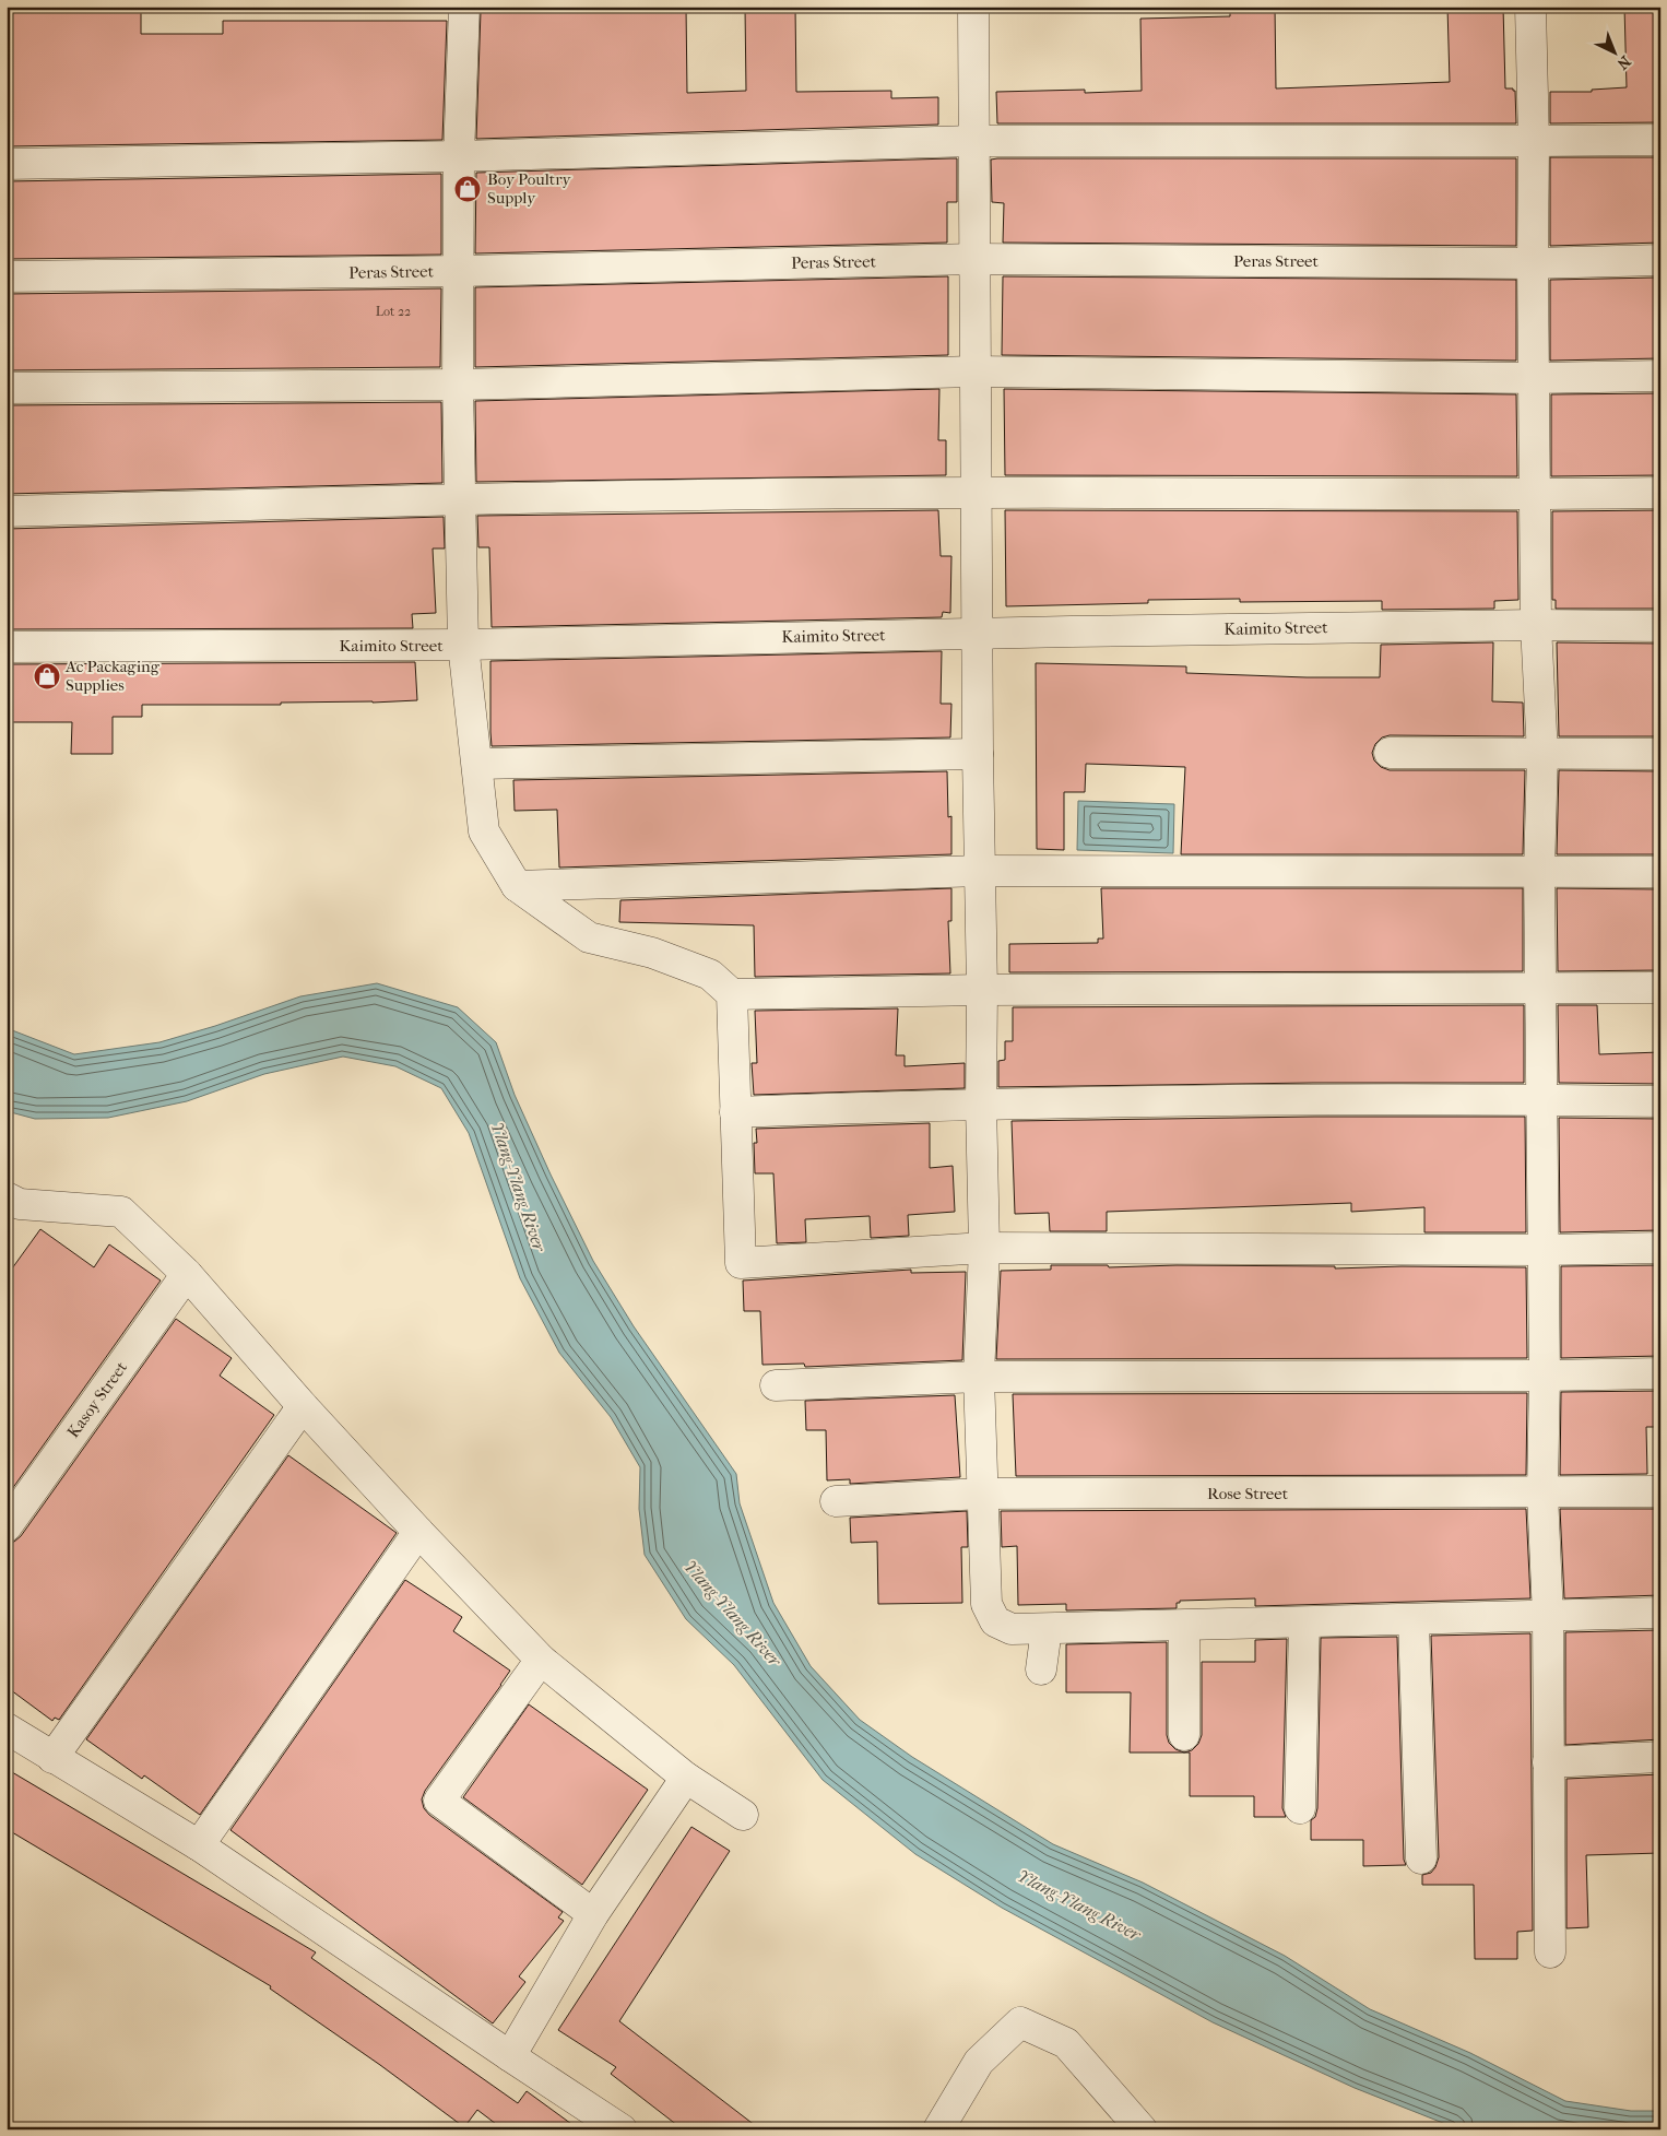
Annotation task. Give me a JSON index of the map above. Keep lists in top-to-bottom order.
{
  "streets": {
    "street": [
      "Peras Street",
      "Kaimito Street",
      "Kasoy Street",
      "Rose Street"
    ]
  },
  "water": ["Ylang-Ylang River"],
  "places": {
    "shop": ["Boy Poultry Supply", "Ac Packaging Supplies"]
  },
  "house_numbers": ["Lot 22"],
  "north": "bottom right"
}
